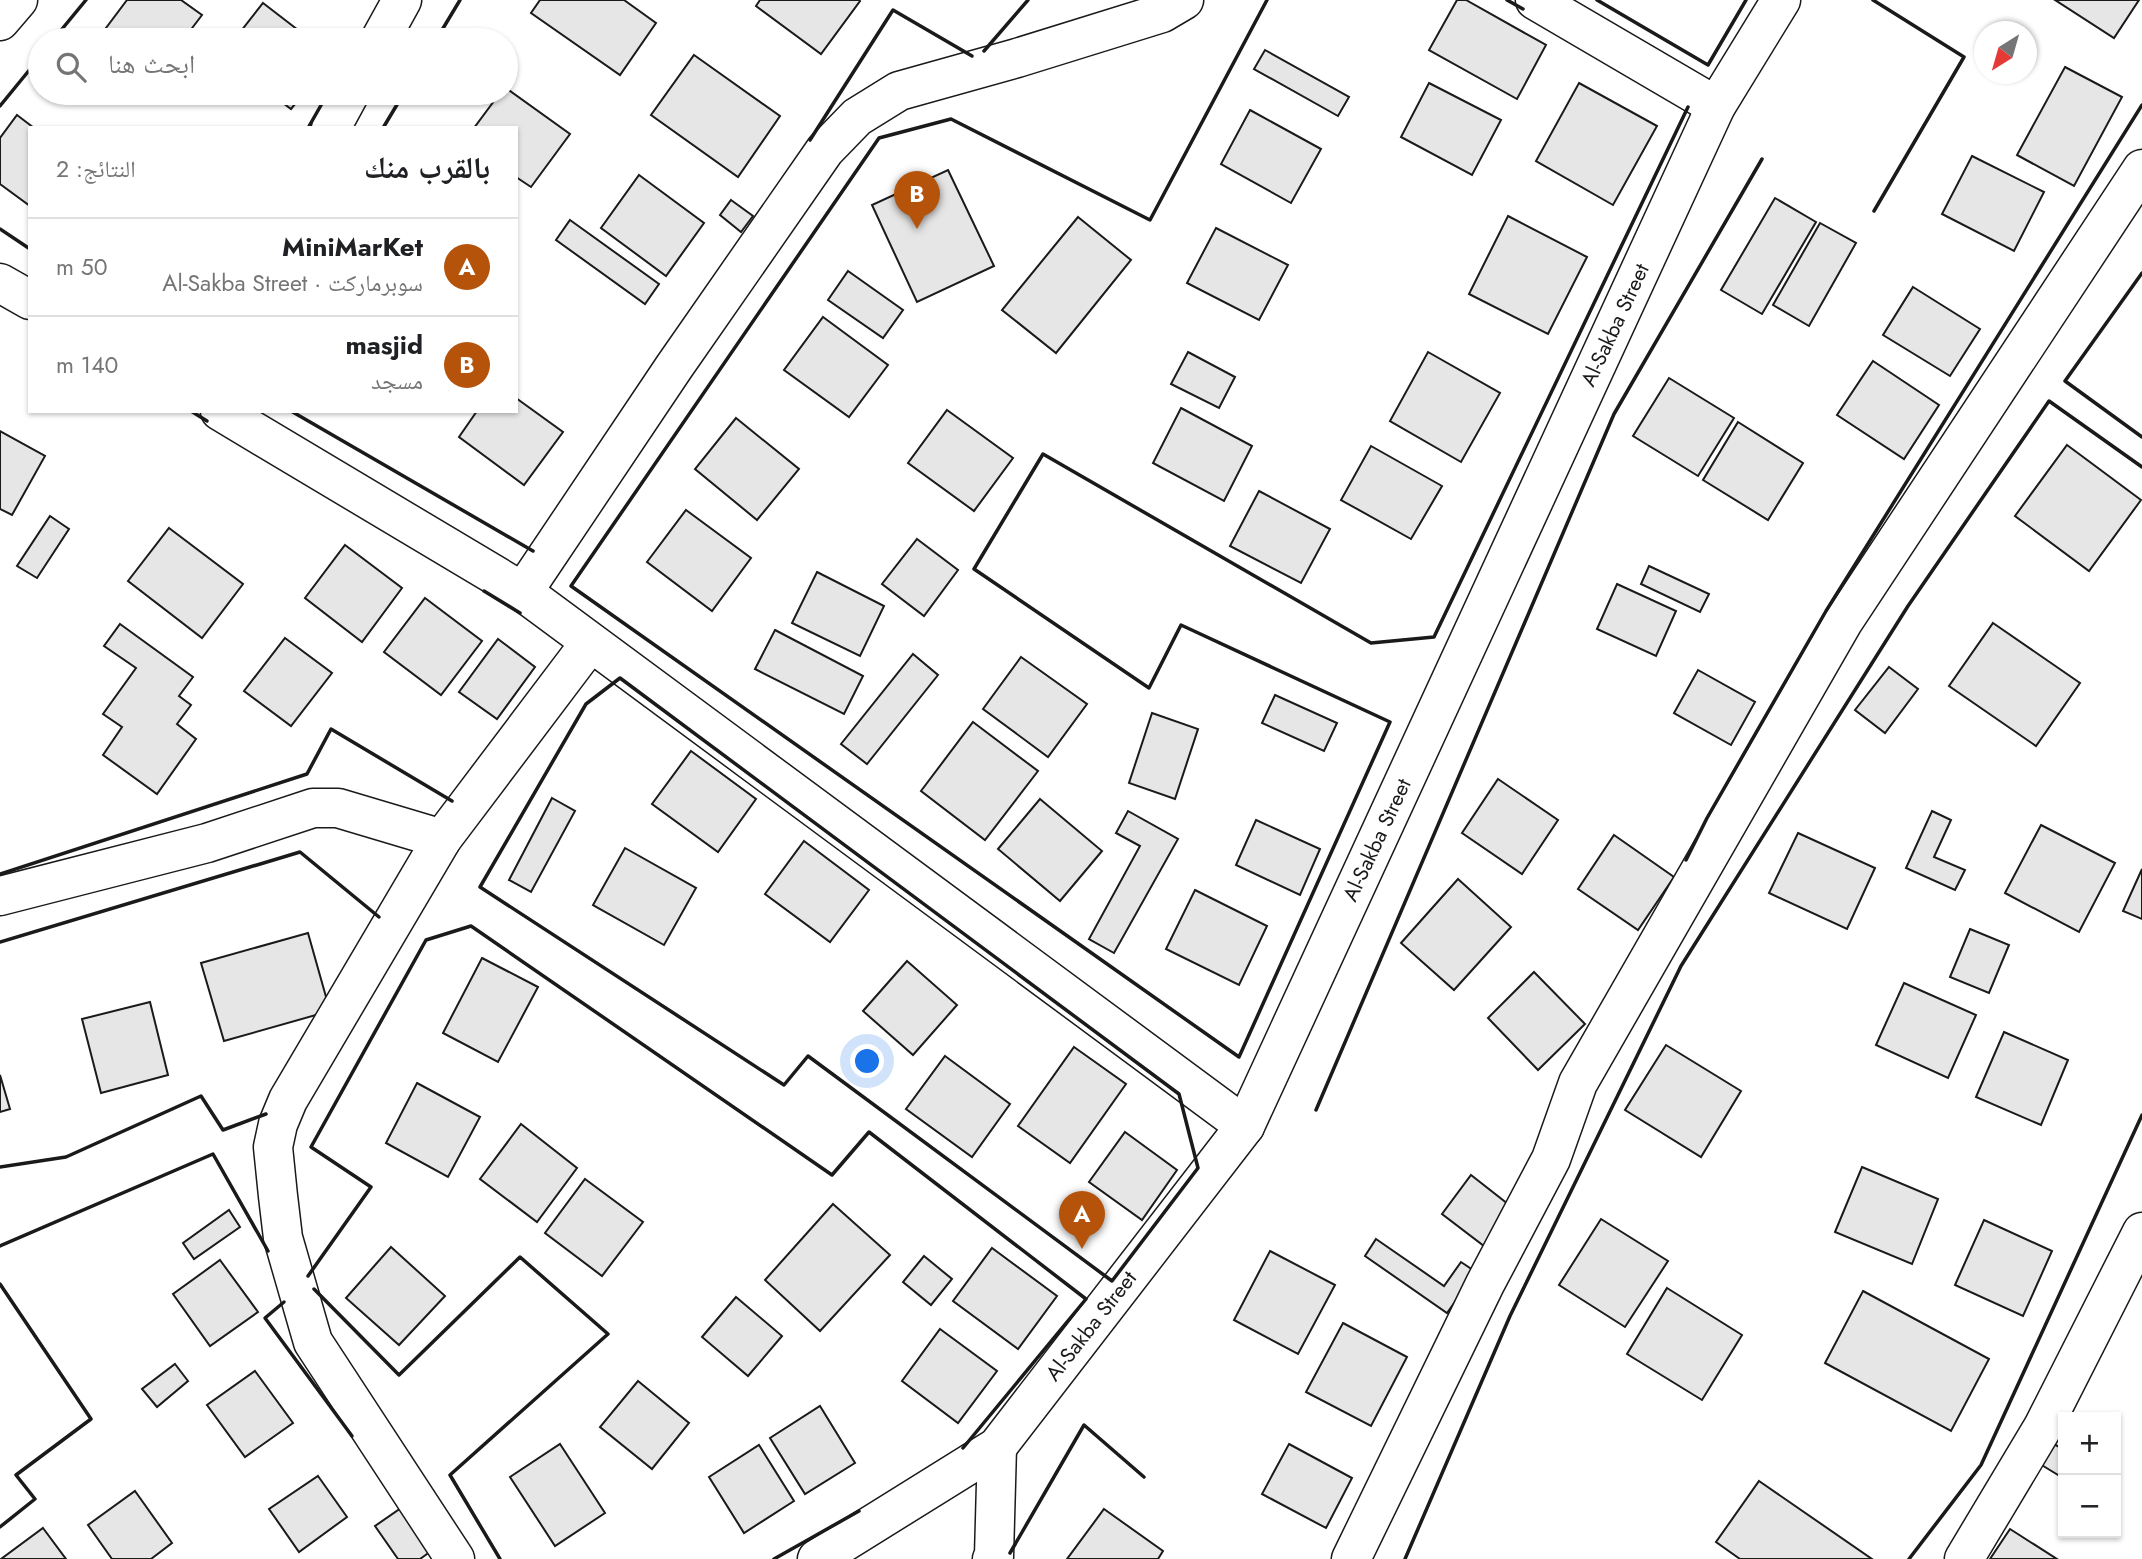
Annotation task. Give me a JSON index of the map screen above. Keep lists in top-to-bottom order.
{
  "streets": {
    "street": ["Al-Sakba Street"]
  },
  "north": "bottom left",
  "page": {
    "search": "ابحث هنا",
    "heading": ["بالقرب منك", "النتائج: 2"],
    "pins": ["B", "A"],
    "list": [
      {
        "mark": "A",
        "name": "MiniMarKet",
        "note": "سوبرماركت · Al-Sakba Street",
        "value": "50 m"
      },
      {
        "mark": "B",
        "name": "masjid",
        "note": "مسجد",
        "value": "140 m"
      }
    ],
    "map_buttons": ["+", "−"]
  }
}
